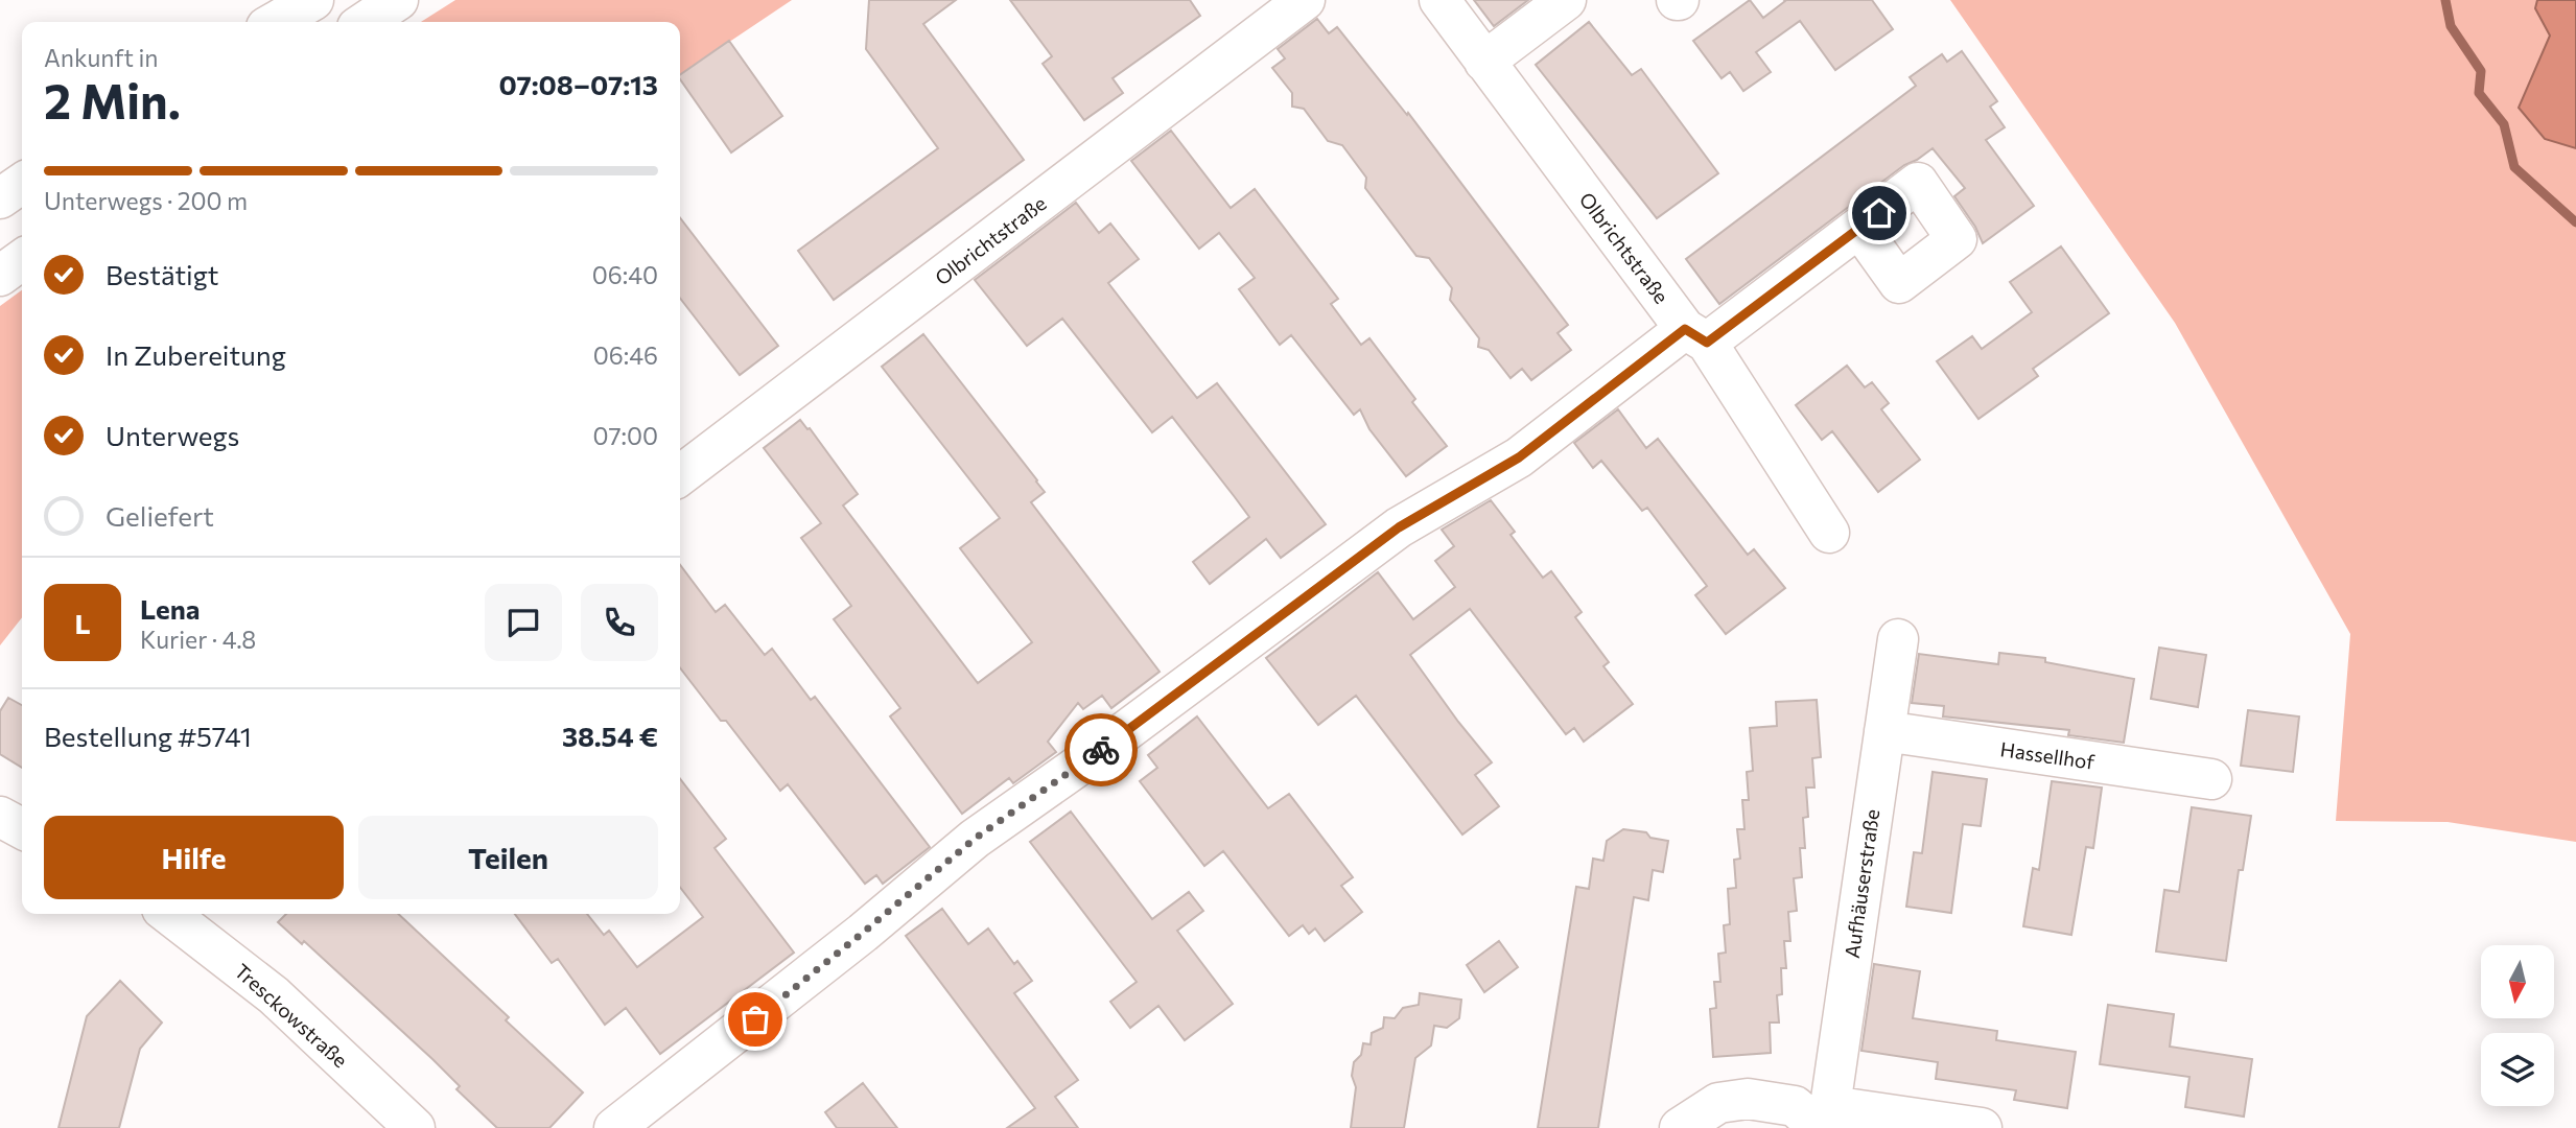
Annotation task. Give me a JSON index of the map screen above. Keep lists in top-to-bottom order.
{
  "streets": {
    "street": [
      "Olbrichtstraße",
      "Hassellhof",
      "Aufhäuserstraße",
      "Tresckowstraße"
    ]
  },
  "crossings": [
    ["Hassellhof", "Aufhäuserstraße"]
  ],
  "north": "bottom",
  "page": {
    "heading": ["2 Min.", "Ankunft in", "07:08–07:13"],
    "panel": [
      "Lena",
      "Kurier · 4.8",
      "Bestellung #5741",
      "38.54 €"
    ],
    "bar": "Unterwegs · 200 m",
    "list": [
      ["Bestätigt", "06:40"],
      ["In Zubereitung", "06:46"],
      ["Unterwegs", "07:00"],
      "Geliefert"
    ],
    "round": "L",
    "buttons": ["Hilfe", "Teilen"]
  }
}
